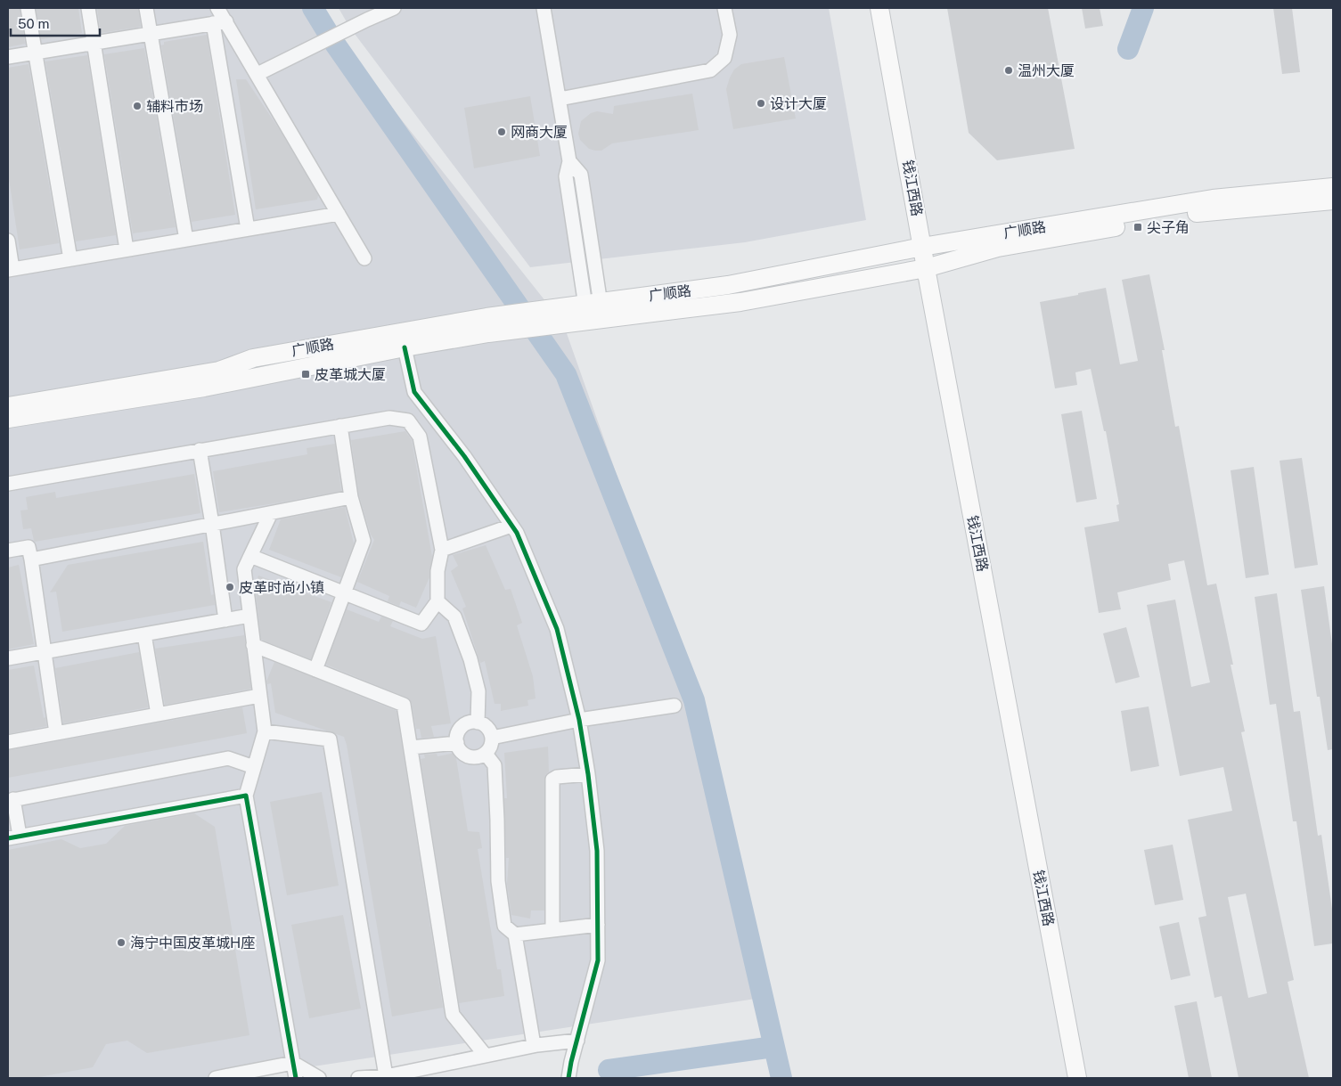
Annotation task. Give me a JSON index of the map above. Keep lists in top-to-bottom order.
{
  "streets": {
    "main road": ["钱江西路", "广顺路"]
  },
  "crossings": [
    ["钱江西路", "广顺路"]
  ],
  "places": {
    "other": [
      "温州大厦",
      "设计大厦",
      "辅料市场",
      "网商大厦",
      "皮革时尚小镇",
      "海宁中国皮革城H座"
    ],
    "transit": ["尖子角", "皮革城大厦"]
  },
  "scale_bar": "50 m"
}
